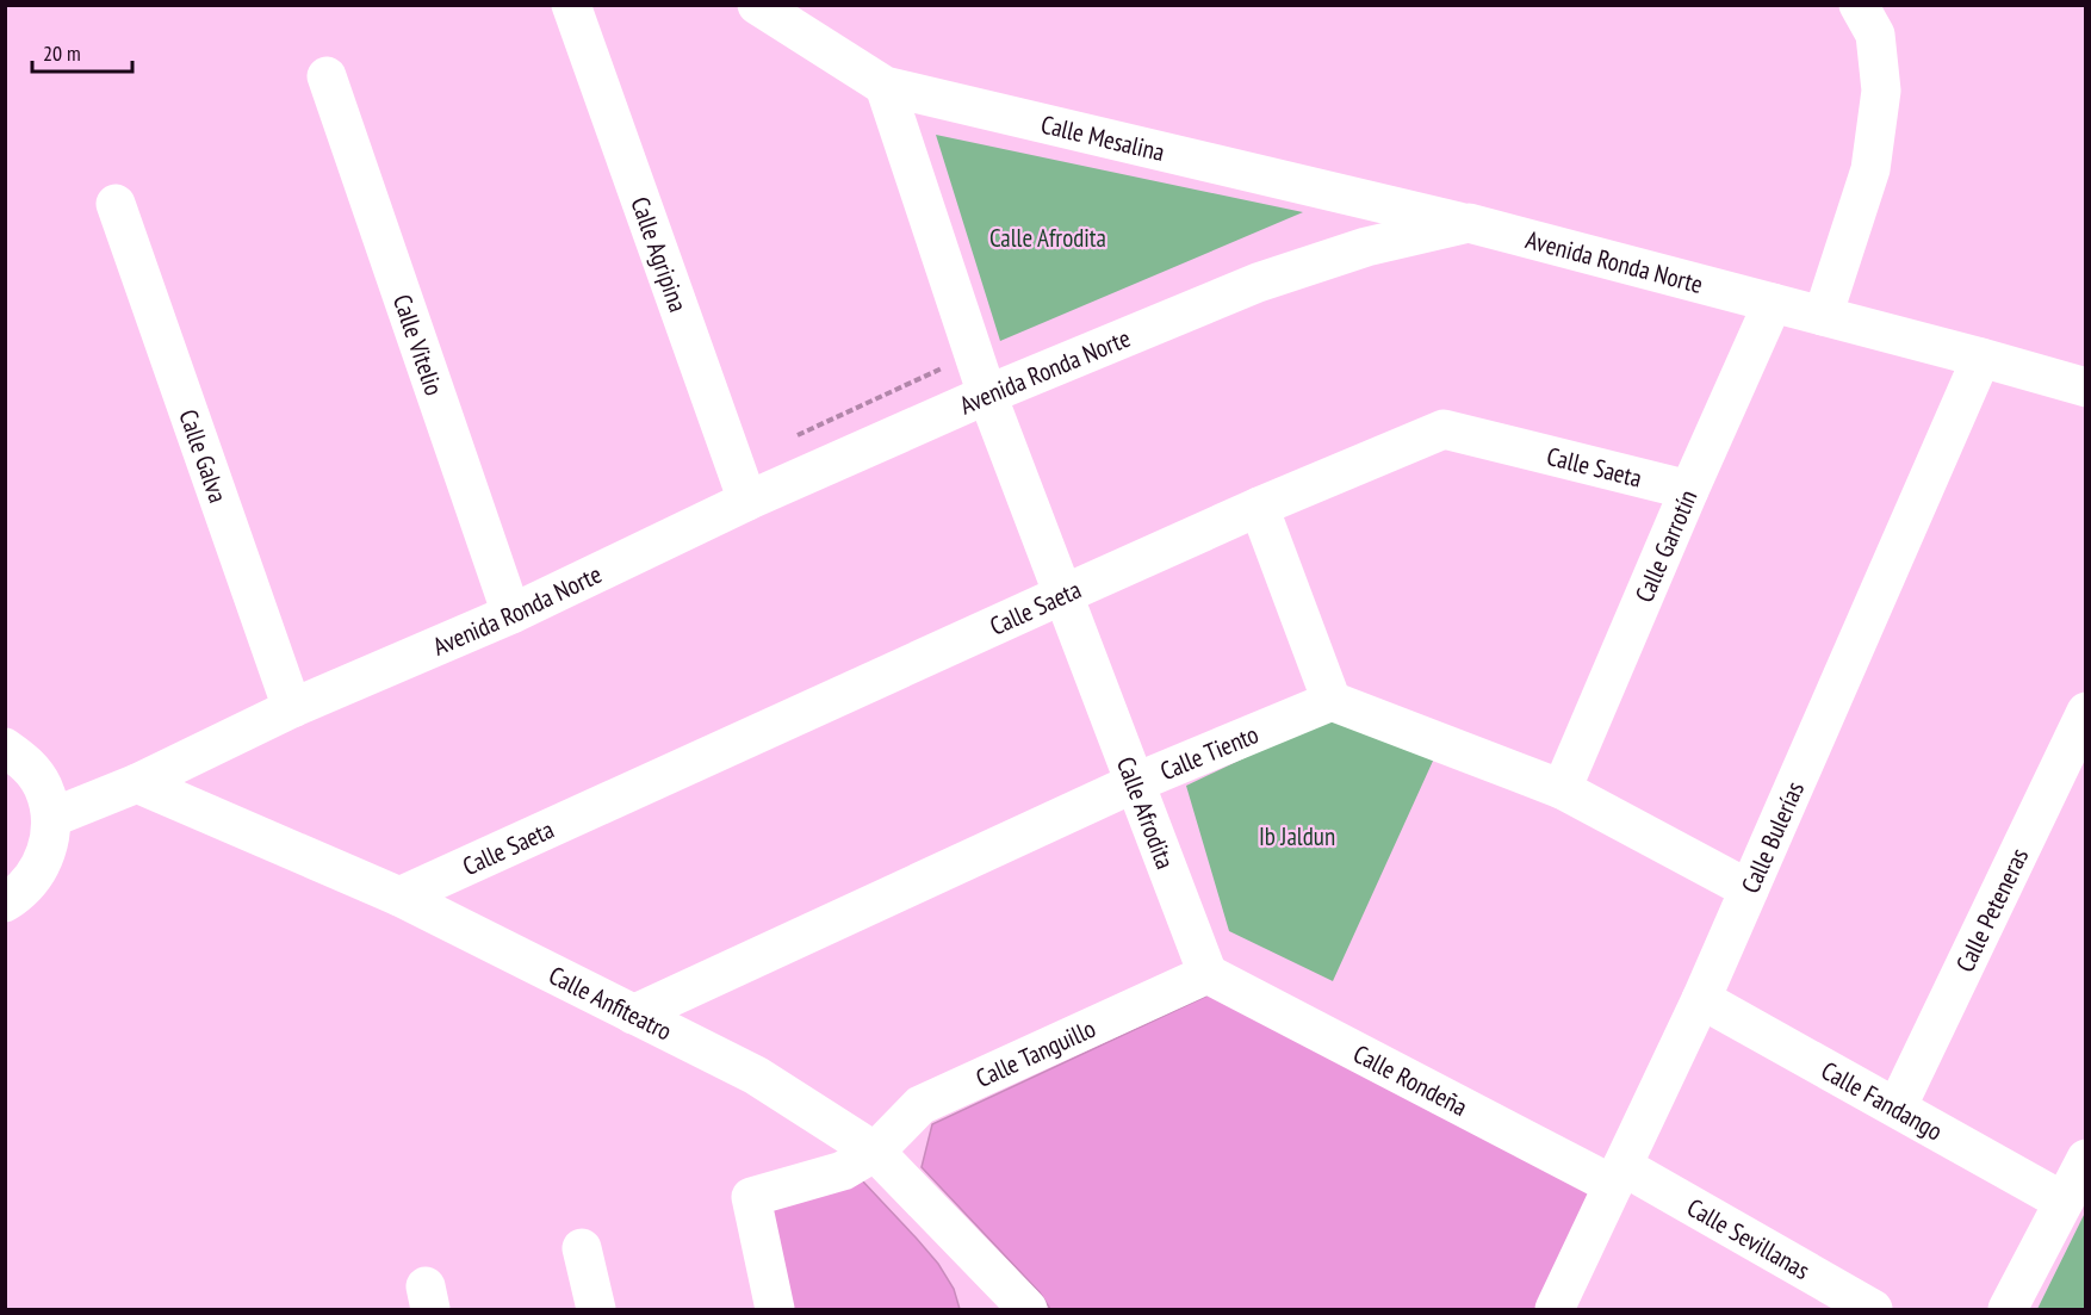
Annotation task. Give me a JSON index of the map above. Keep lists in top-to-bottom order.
{
  "streets": {
    "street": [
      "Calle Mesalina",
      "Calle Agripina",
      "Avenida Ronda Norte",
      "Calle Vitelio",
      "Calle Galva",
      "Calle Saeta",
      "Calle Garrotín",
      "Calle Tiento",
      "Calle Afrodita",
      "Calle Bulerías",
      "Calle Peteneras",
      "Calle Anfiteatro",
      "Calle Tanguillo",
      "Calle Rondeña",
      "Calle Fandango",
      "Calle Sevillanas"
    ]
  },
  "crossings": [
    ["Calle Mesalina", "Avenida Ronda Norte"],
    ["Calle Mesalina", "Calle Afrodita"],
    ["Calle Agripina", "Avenida Ronda Norte"],
    ["Avenida Ronda Norte", "Calle Vitelio"],
    ["Avenida Ronda Norte", "Calle Galva"],
    ["Avenida Ronda Norte", "Calle Garrotín"],
    ["Avenida Ronda Norte", "Calle Afrodita"],
    ["Avenida Ronda Norte", "Calle Bulerías"],
    ["Avenida Ronda Norte", "Calle Anfiteatro"],
    ["Calle Saeta", "Calle Garrotín"],
    ["Calle Saeta", "Calle Afrodita"],
    ["Calle Saeta", "Calle Anfiteatro"],
    ["Calle Tiento", "Calle Afrodita"],
    ["Calle Tiento", "Calle Anfiteatro"],
    ["Calle Afrodita", "Calle Tanguillo"],
    ["Calle Afrodita", "Calle Rondeña"],
    ["Calle Bulerías", "Calle Rondeña"],
    ["Calle Bulerías", "Calle Fandango"],
    ["Calle Bulerías", "Calle Sevillanas"],
    ["Calle Peteneras", "Calle Fandango"],
    ["Calle Anfiteatro", "Calle Tanguillo"],
    ["Calle Tanguillo", "Calle Rondeña"],
    ["Calle Rondeña", "Calle Sevillanas"]
  ],
  "parks": ["Calle Afrodita", "Ib Jaldun"],
  "scale_bar": "20 m"
}
